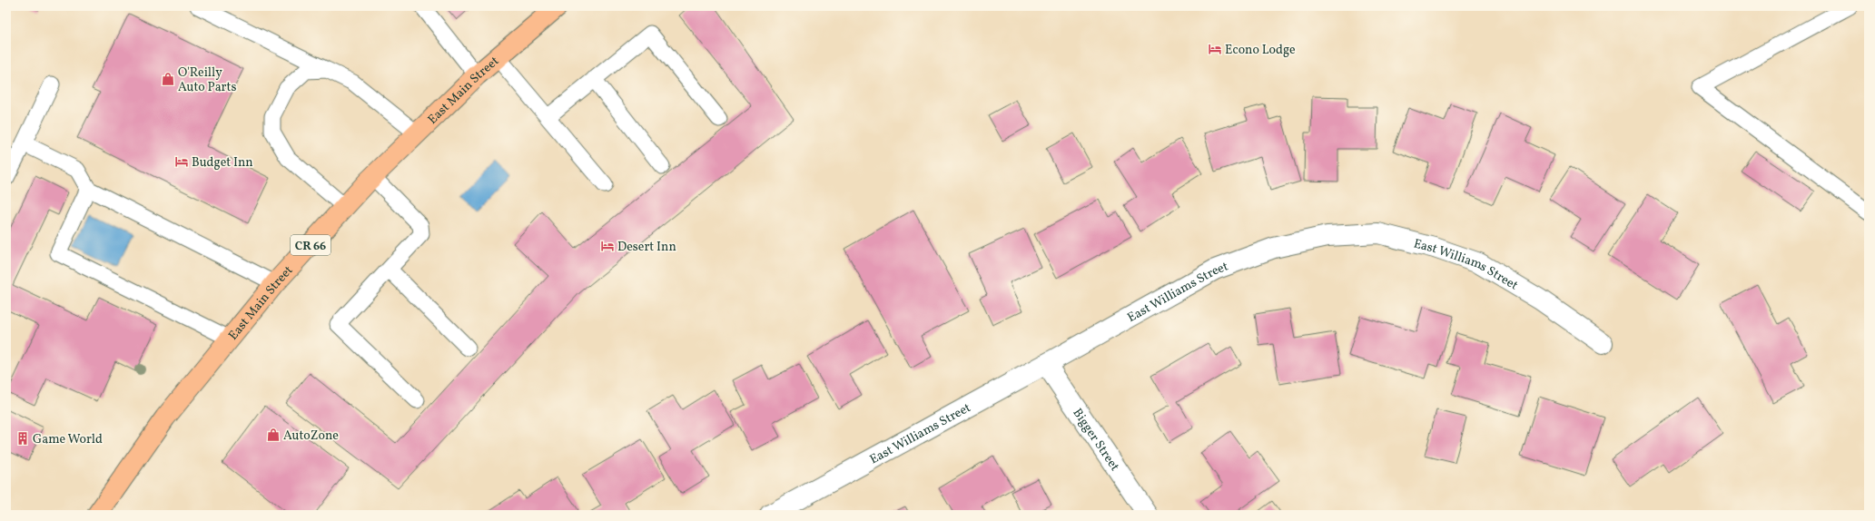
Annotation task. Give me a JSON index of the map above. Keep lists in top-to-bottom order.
{
  "streets": {
    "main road": ["East Main Street", "CR 66"],
    "street": ["East Williams Street", "Bigger Street"]
  },
  "crossings": [
    ["East Williams Street", "Bigger Street"]
  ],
  "places": {
    "hotel": ["Econo Lodge", "Budget Inn", "Desert Inn"],
    "shop": ["O'Reilly Auto Parts", "AutoZone"],
    "building": ["Game World"]
  }
}
